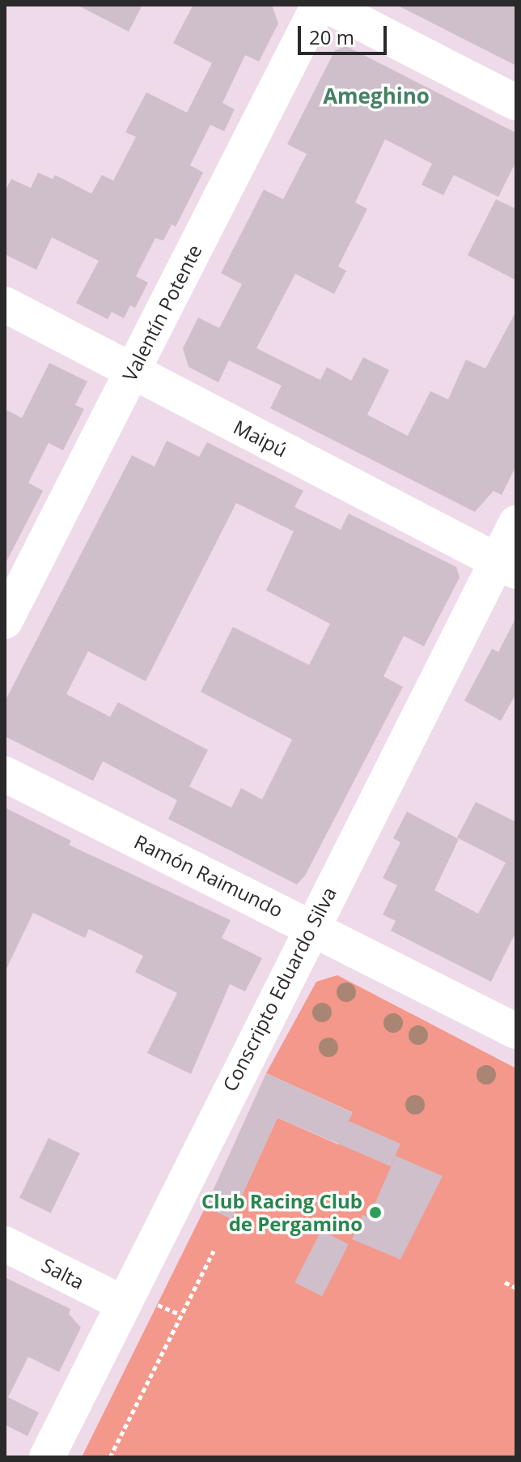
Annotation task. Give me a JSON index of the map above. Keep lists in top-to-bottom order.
{
  "streets": {
    "street": [
      "Valentín Potente",
      "Maipú",
      "Ramón Raimundo",
      "Conscripto Eduardo Silva",
      "Salta"
    ]
  },
  "crossings": [
    ["Valentín Potente", "Maipú"],
    ["Maipú", "Conscripto Eduardo Silva"],
    ["Ramón Raimundo", "Conscripto Eduardo Silva"],
    ["Conscripto Eduardo Silva", "Salta"]
  ],
  "districts": ["Ameghino"],
  "places": ["Club Racing Club de Pergamino"],
  "scale_bar": "20 m"
}
